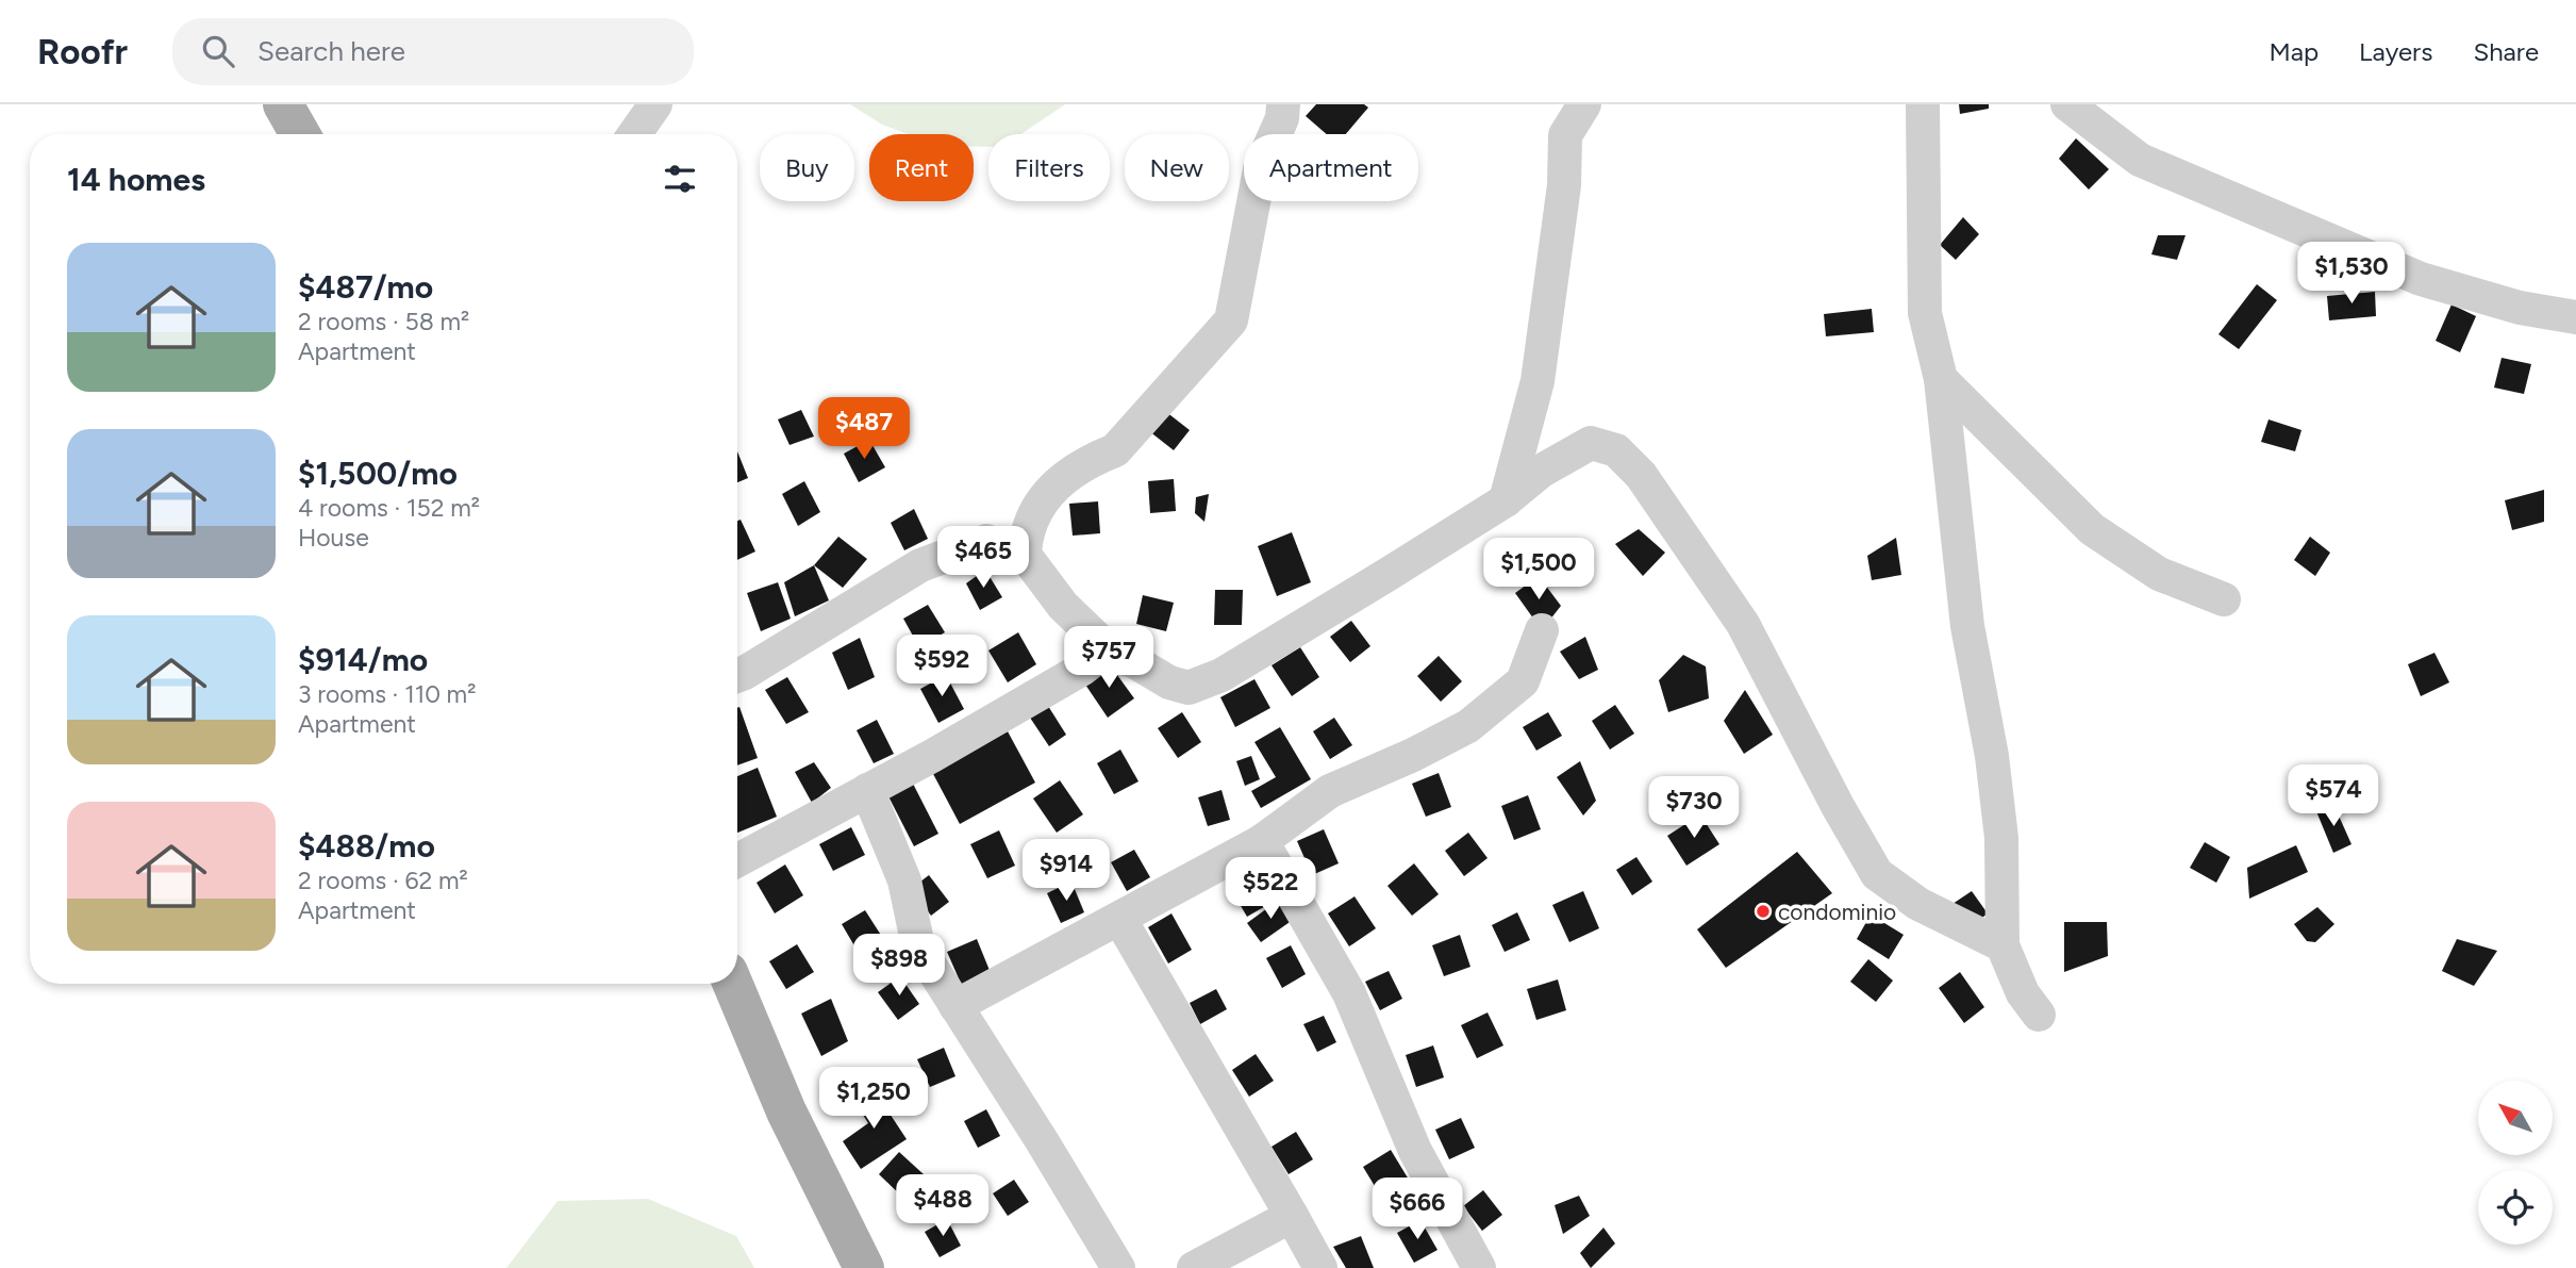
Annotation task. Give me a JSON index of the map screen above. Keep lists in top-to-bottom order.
{
  "places": ["condominio"],
  "north": "top left",
  "page": {
    "header": "Roofr",
    "search": "Search here",
    "nav": ["Map", "Layers", "Share"],
    "chip": [
      "Buy",
      "Rent",
      "Filters",
      "New",
      "Apartment"
    ],
    "heading": "14 homes",
    "list": [
      {
        "name": "$487/mo",
        "note": "2 rooms · 58 m² · Apartment"
      },
      {
        "name": "$1,500/mo",
        "note": "4 rooms · 152 m² · House"
      },
      {
        "name": "$914/mo",
        "note": "3 rooms · 110 m² · Apartment"
      },
      {
        "name": "$488/mo",
        "note": "2 rooms · 62 m² · Apartment"
      }
    ],
    "price": [
      "$1,530",
      "$487",
      "$465",
      "$1,500",
      "$757",
      "$592",
      "$574",
      "$730",
      "$914",
      "$522",
      "$898",
      "$1,250",
      "$488",
      "$666"
    ]
  }
}
